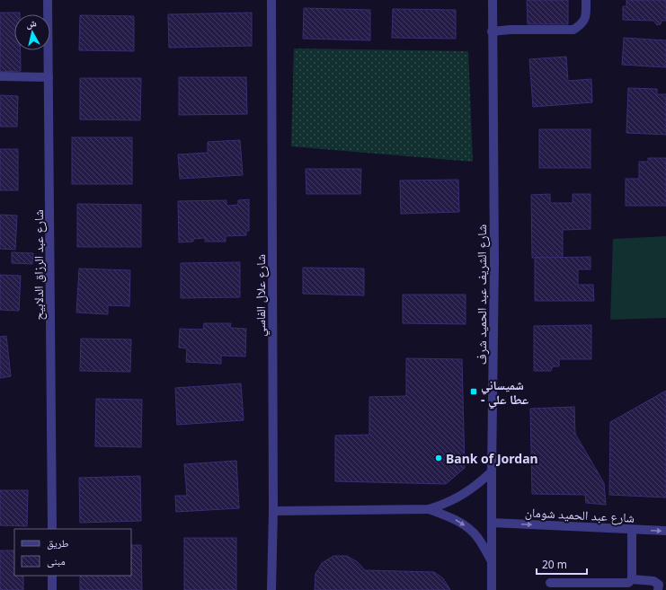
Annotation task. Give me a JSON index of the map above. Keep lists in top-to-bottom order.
{
  "streets": {
    "street": [
      "شارع عبد الرزاق الدلابيح",
      "شارع الشريف عبد الحميد شرف",
      "شارع علال الفاسي",
      "شارع عبد الحميد شومان"
    ]
  },
  "crossings": [
    ["شارع الشريف عبد الحميد شرف", "شارع عبد الحميد شومان"]
  ],
  "places": {
    "transit": ["شميساني - عطا علي"],
    "other": ["Bank of Jordan"]
  },
  "legend": ["طريق", "مبنى"],
  "scale_bar": "20 m",
  "north": "top"
}
